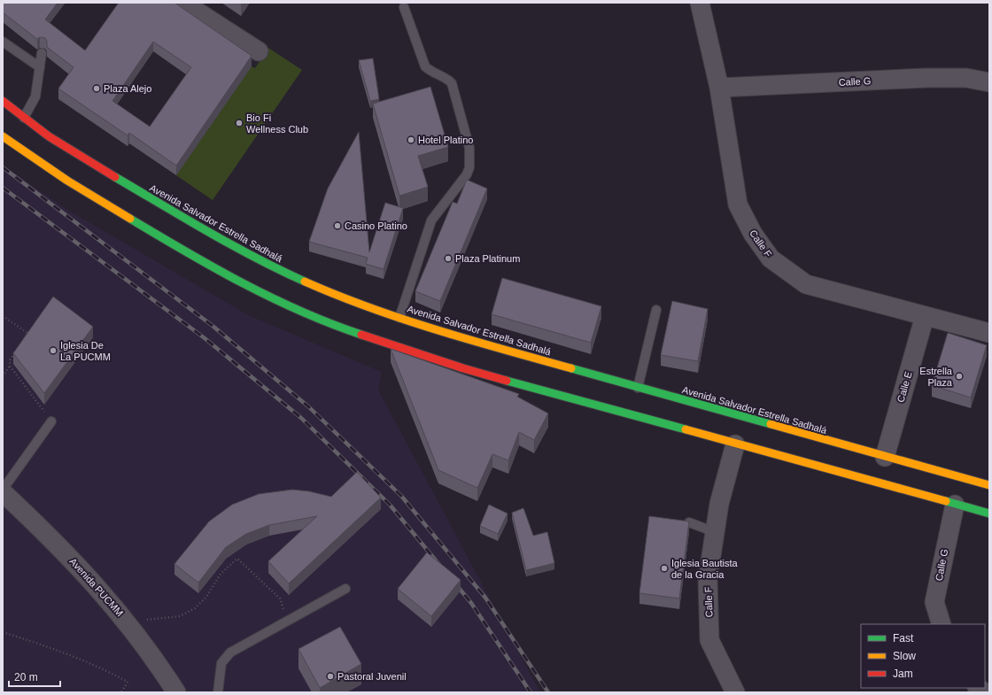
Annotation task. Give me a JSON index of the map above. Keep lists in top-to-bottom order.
{
  "streets": {
    "main road": ["Avenida Salvador Estrella Sadhalá"],
    "street": [
      "Calle G",
      "Calle F",
      "Calle E",
      "Avenida PUCMM"
    ]
  },
  "crossings": [
    ["Calle G", "Calle F"],
    ["Avenida Salvador Estrella Sadhalá", "Calle E"],
    ["Calle F", "Calle E"]
  ],
  "places": [
    "Plaza Alejo",
    "Bio Fi Wellness Club",
    "Hotel Platino",
    "Casino Platino",
    "Plaza Platinum",
    "Iglesia De La PUCMM",
    "Estrella Plaza",
    "Iglesia Bautista de la Gracia",
    "Pastoral Juvenil"
  ],
  "legend": ["Fast", "Slow", "Jam"],
  "scale_bar": "20 m"
}
